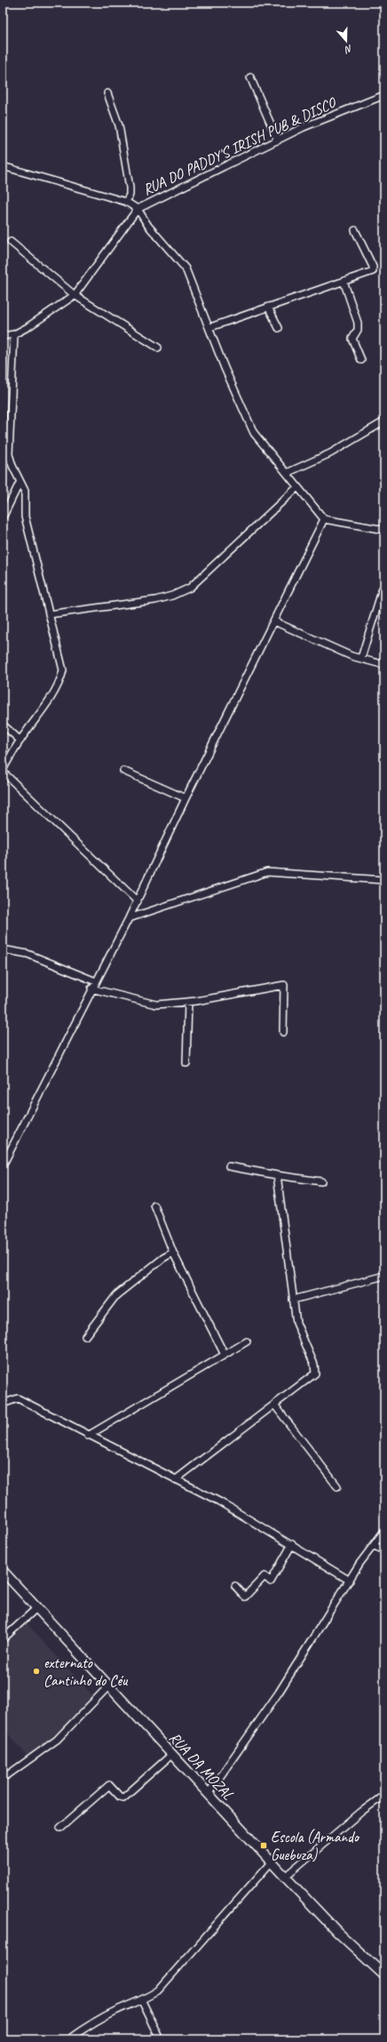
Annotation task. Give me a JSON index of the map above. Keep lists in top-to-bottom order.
{
  "streets": {
    "main road": ["RUA DA MOZAL"],
    "street": ["RUA DO PADDY'S IRISH PUB & DISCO"]
  },
  "places": {
    "other": ["externato Cantinho do Céu"],
    "transit": ["Escola (Armando Guebuza)"]
  },
  "north": "bottom"
}
